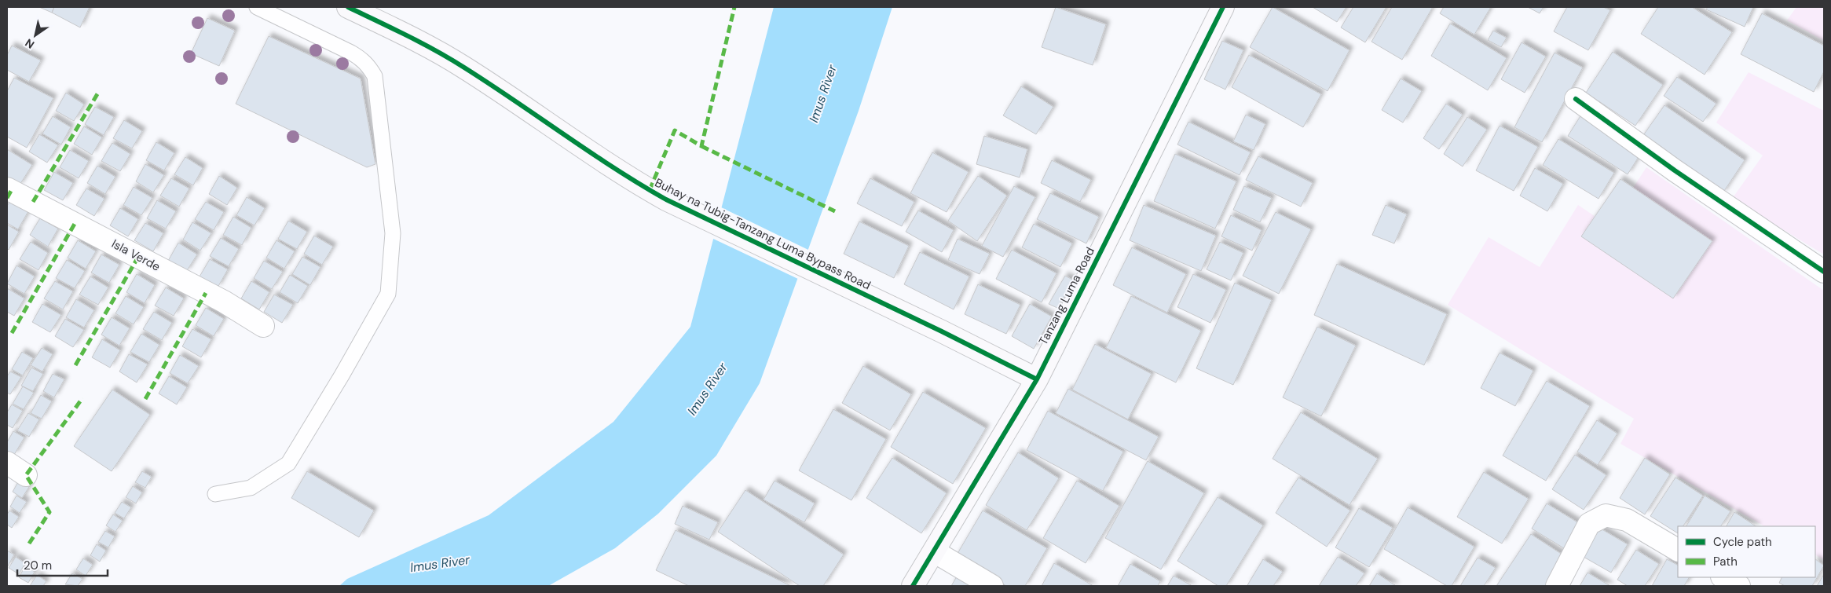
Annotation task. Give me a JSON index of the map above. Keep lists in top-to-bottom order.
{
  "streets": {
    "street": ["Buhay na Tubig-Tanzang Luma Bypass Road", "Isla Verde", "Tanzang Luma Road"]
  },
  "crossings": [
    ["Buhay na Tubig-Tanzang Luma Bypass Road", "Tanzang Luma Road"]
  ],
  "water": ["Imus River"],
  "legend": ["Cycle path", "Path"],
  "scale_bar": "20 m",
  "north": "bottom left"
}
